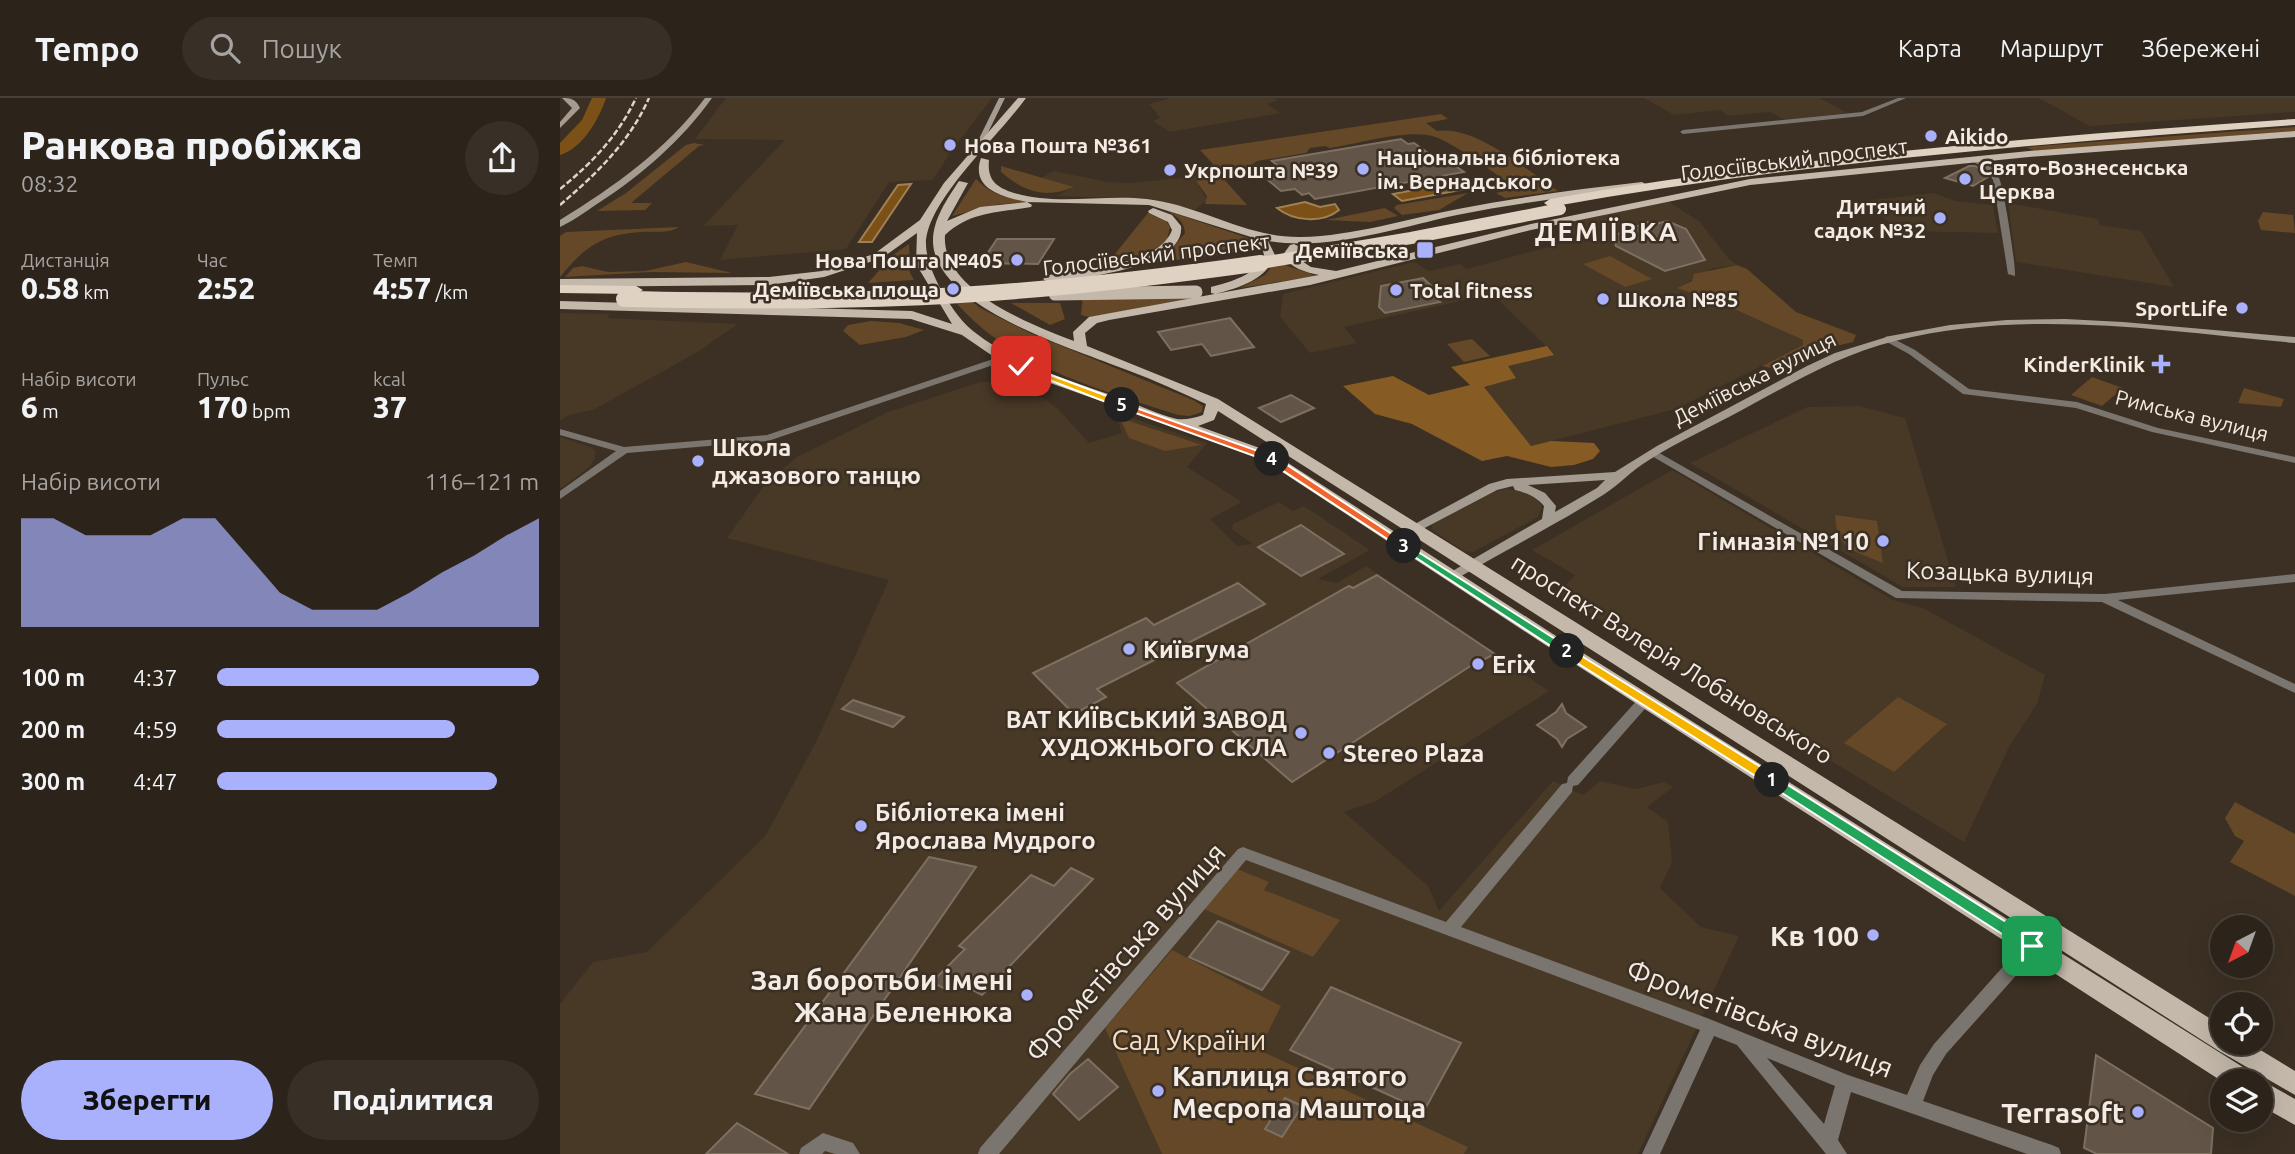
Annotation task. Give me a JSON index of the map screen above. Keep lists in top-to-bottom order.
{
  "streets": {
    "highway": ["Голосіївський проспект"],
    "main road": ["проспект Валерія Лобановського"],
    "street": [
      "Деміївська вулиця",
      "Римська вулиця",
      "Козацька вулиця",
      "Фрометівська вулиця"
    ]
  },
  "crossings": [
    ["Голосіївський проспект", "проспект Валерія Лобановського"],
    ["Деміївська вулиця", "Римська вулиця"],
    ["Деміївська вулиця", "Козацька вулиця"],
    ["Деміївська вулиця", "проспект Валерія Лобановського"]
  ],
  "districts": ["ДЕМІЇВКА"],
  "parks": ["Сад України"],
  "places": {
    "other": [
      "Aikido",
      "Нова Пошта №361",
      "Національна бібліотека ім. Вернадського",
      "Укрпошта №39",
      "Свято-Вознесенська Церква",
      "Дитячий садок №32",
      "Нова Пошта №405",
      "Деміївська площа",
      "Total fitness",
      "Школа №85",
      "SportLife",
      "Школа джазового танцю",
      "Гімназія №110",
      "Київгума",
      "Erix",
      "ВАТ КИЇВСЬКИЙ ЗАВОД ХУДОЖНЬОГО СКЛА",
      "Stereo Plaza",
      "Бібліотека імені Ярослава Мудрого",
      "Кв 100",
      "Зал боротьби імені Жана Беленюка",
      "Каплиця Святого Месропа Маштоца",
      "Terrasoft"
    ],
    "transit": ["Деміївська"],
    "health": ["KinderKlinik"]
  },
  "north": "bottom left",
  "page": {
    "header": "Tempo",
    "search": "Пошук",
    "nav": ["Карта", "Маршрут", "Збережені"],
    "heading": ["Ранкова пробіжка", "08:32"],
    "stats": [
      ["Дистанція", "0.58 km"],
      ["Час", "2:52"],
      ["Темп", "4:57 /km"],
      ["Набір висоти", "6 m"],
      ["Пульс", "170 bpm"],
      ["kcal", "37"]
    ],
    "pins": [
      "5",
      "4",
      "3",
      "2",
      "1"
    ],
    "chart": ["Набір висоти", "116–121 m"],
    "list": [
      {
        "name": "100 m",
        "note": "4:37"
      },
      {
        "name": "200 m",
        "note": "4:59"
      },
      {
        "name": "300 m",
        "note": "4:47"
      }
    ],
    "buttons": ["Зберегти", "Поділитися"]
  }
}
